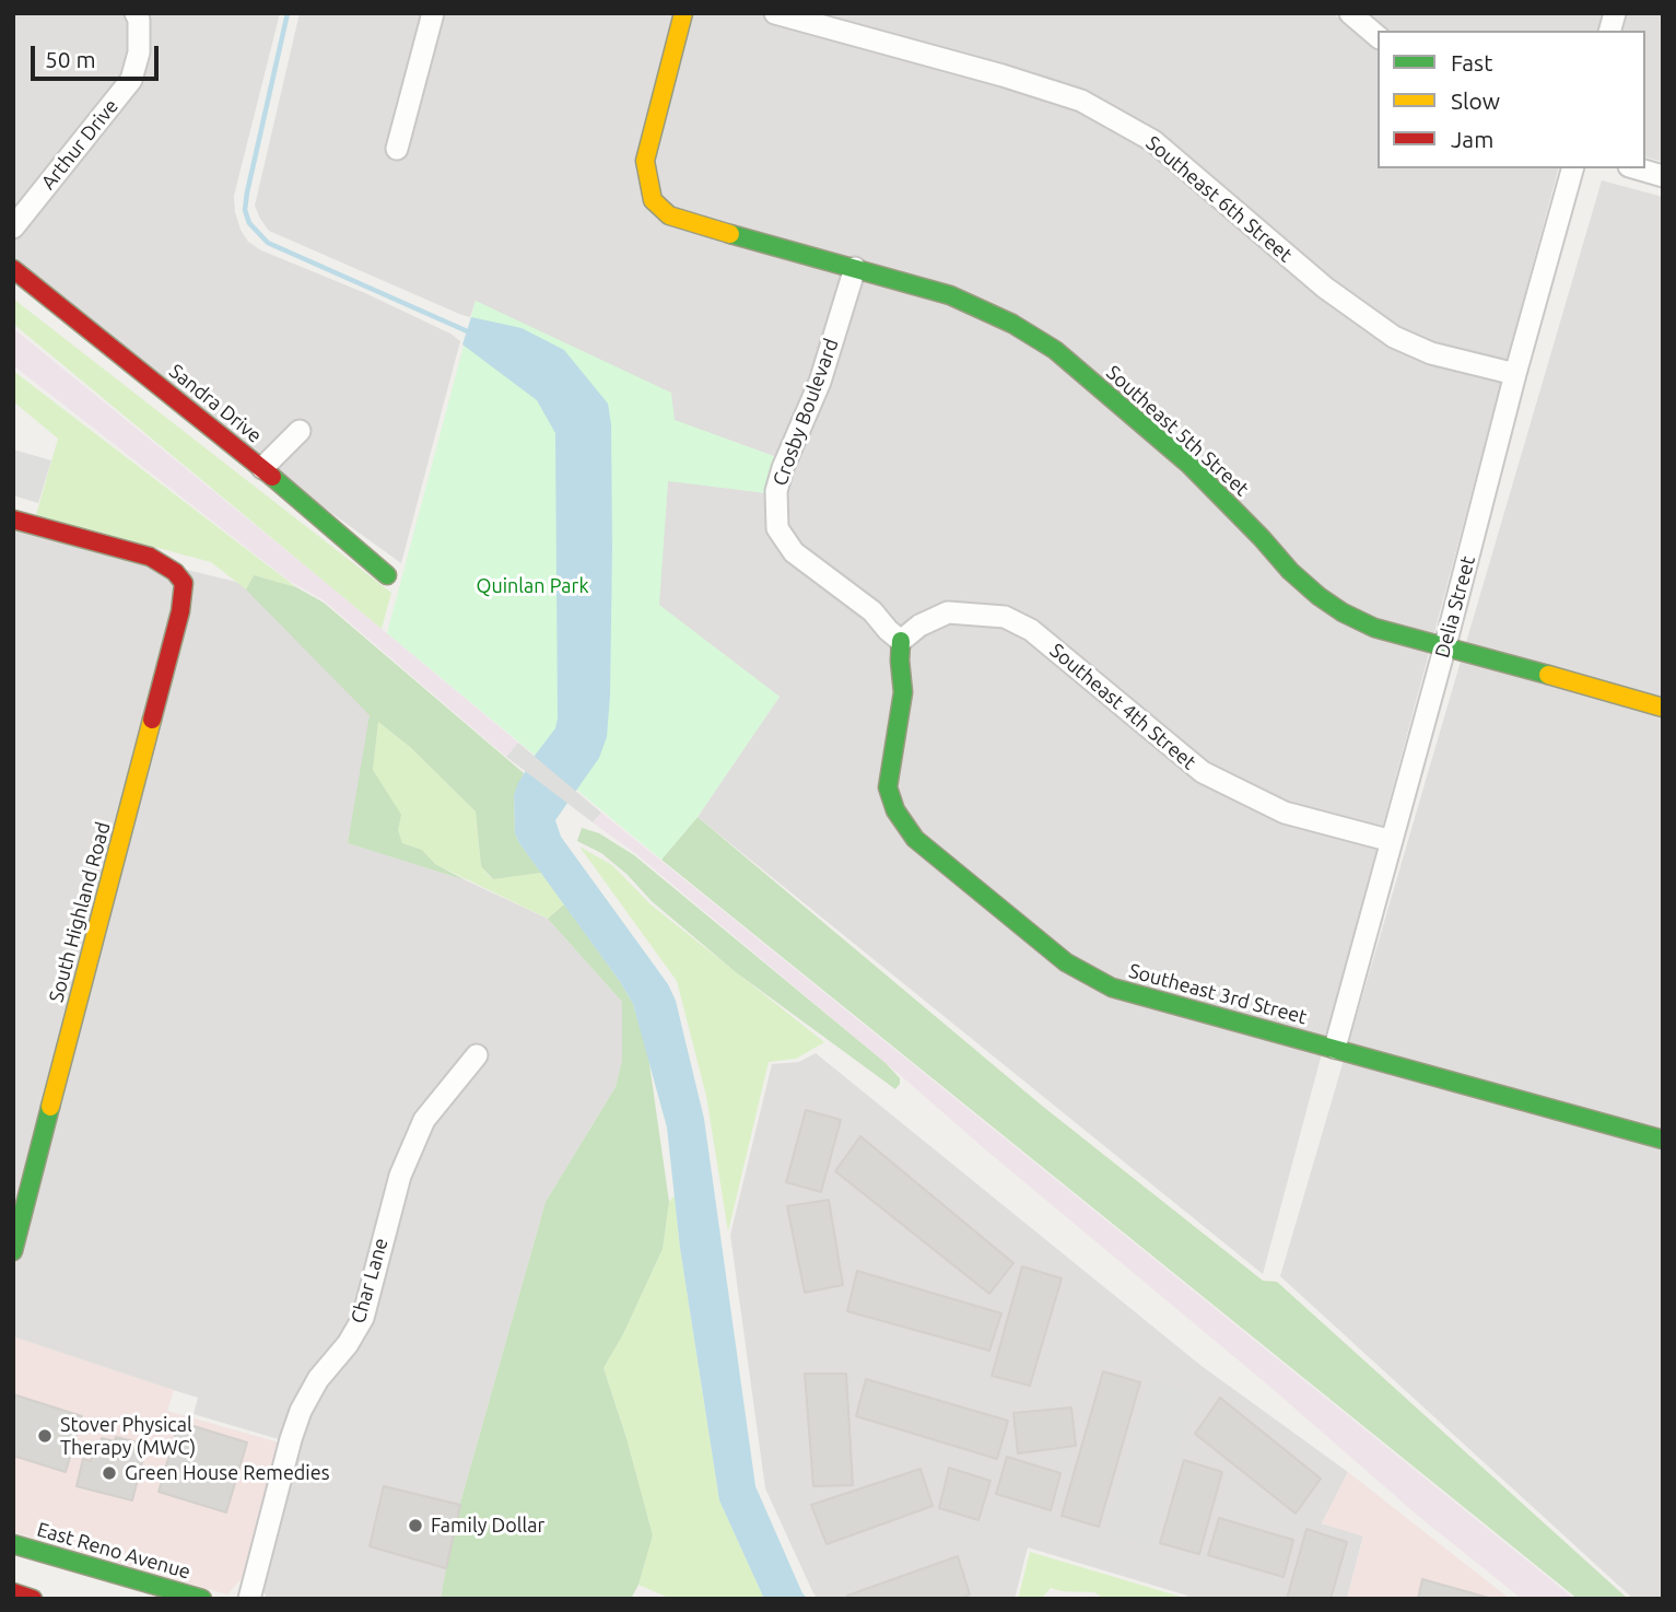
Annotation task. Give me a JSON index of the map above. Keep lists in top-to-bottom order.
{
  "streets": {
    "street": [
      "Arthur Drive",
      "Southeast 6th Street",
      "Sandra Drive",
      "Crosby Boulevard",
      "Southeast 5th Street",
      "Delia Street",
      "Southeast 4th Street",
      "South Highland Road",
      "Southeast 3rd Street",
      "Char Lane",
      "East Reno Avenue"
    ]
  },
  "crossings": [
    ["Southeast 6th Street", "Delia Street"],
    ["Crosby Boulevard", "Southeast 5th Street"],
    ["Crosby Boulevard", "Southeast 4th Street"],
    ["Crosby Boulevard", "Southeast 3rd Street"],
    ["Southeast 5th Street", "Delia Street"],
    ["Delia Street", "Southeast 4th Street"],
    ["Delia Street", "Southeast 3rd Street"],
    ["Southeast 4th Street", "Southeast 3rd Street"]
  ],
  "parks": ["Quinlan Park"],
  "places": ["Stover Physical Therapy (MWC)", "Green House Remedies", "Family Dollar"],
  "legend": ["Fast", "Slow", "Jam"],
  "scale_bar": "50 m"
}
